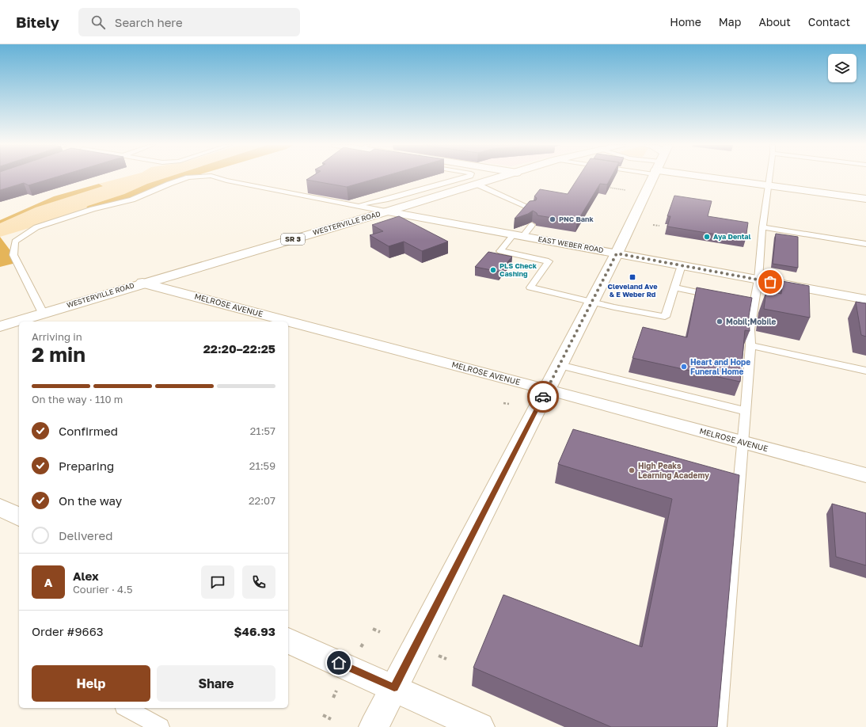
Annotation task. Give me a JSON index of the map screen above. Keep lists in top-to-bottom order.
{
  "streets": {
    "street": [
      "WESTERVILLE ROAD",
      "SR 3",
      "EAST WEBER ROAD",
      "MELROSE AVENUE"
    ]
  },
  "crossings": [
    ["WESTERVILLE ROAD", "EAST WEBER ROAD"],
    ["WESTERVILLE ROAD", "MELROSE AVENUE"]
  ],
  "places": {
    "other": [
      "PNC Bank",
      "Aya Dental",
      "PLS Check Cashing",
      "Mobil;Mobile",
      "Heart and Hope Funeral Home",
      "High Peaks Learning Academy"
    ],
    "transit": ["Cleveland Ave & E Weber Rd"]
  },
  "page": {
    "header": "Bitely",
    "search": "Search here",
    "nav": [
      "Home",
      "Map",
      "About",
      "Contact"
    ],
    "heading": ["2 min", "Arriving in", "22:20–22:25"],
    "panel": [
      "Alex",
      "Courier · 4.5",
      "Order #9663",
      "$46.93"
    ],
    "bar": "On the way · 110 m",
    "list": [
      ["Confirmed", "21:57"],
      ["Preparing", "21:59"],
      ["On the way", "22:07"],
      "Delivered"
    ],
    "round": "A",
    "buttons": ["Help", "Share"]
  }
}
